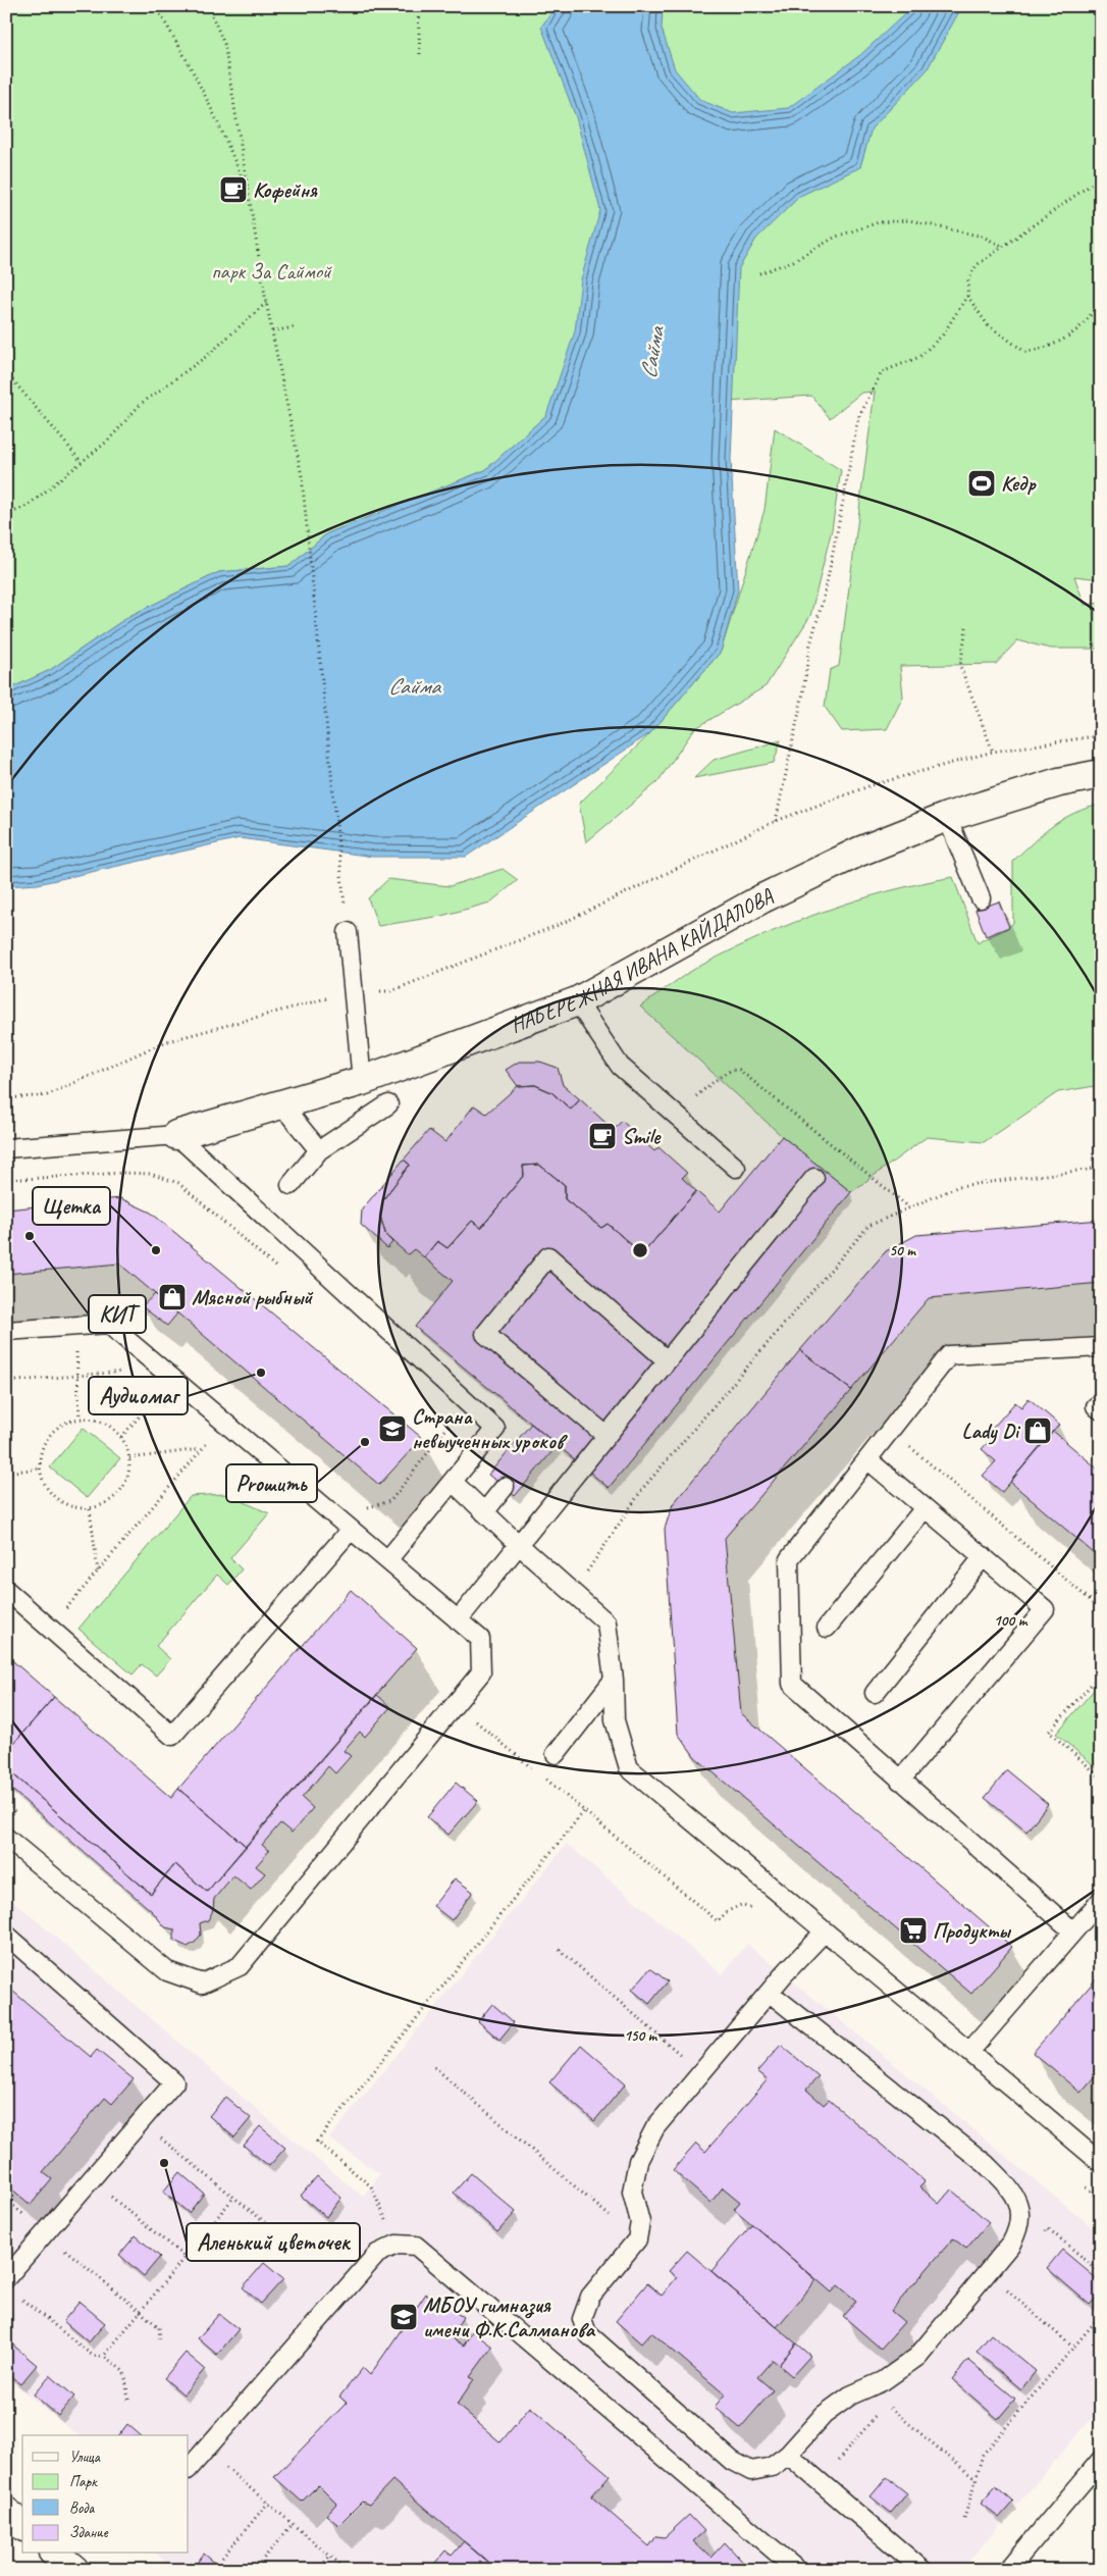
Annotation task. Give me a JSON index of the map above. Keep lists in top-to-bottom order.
{
  "streets": {
    "street": ["НАБЕРЕЖНАЯ ИВАНА КАЙДАЛОВА"]
  },
  "water": ["Сайма"],
  "parks": ["парк За Саймой"],
  "places": {
    "cafe": ["Кофейня", "Smile"],
    "sports": ["Кедр"],
    "other": [
      "КИТ",
      "Щетка",
      "Аудиомаг",
      "Proшить",
      "Аленький цветочек"
    ],
    "shop": ["Мясной рыбный", "Lady Di"],
    "school or university": ["Страна невыученных уроков", "МБОУ гимназия имени Ф.К.Салманова"],
    "supermarket": ["Продукты"]
  },
  "legend": [
    "Улица",
    "Парк",
    "Вода",
    "Здание"
  ],
  "rings": ["50 m", "100 m", "150 m"]
}
